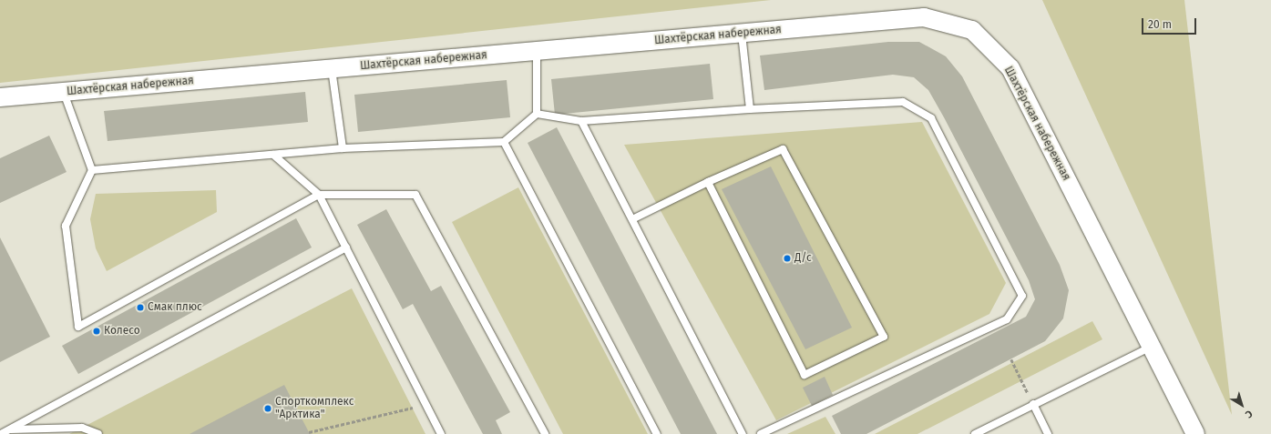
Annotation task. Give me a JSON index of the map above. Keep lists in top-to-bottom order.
{
  "streets": {
    "street": ["Шахтёрская набережная"]
  },
  "places": [
    "Д/с",
    "Смак плюс",
    "Колесо",
    "Спорткомплекс \"Арктика\""
  ],
  "scale_bar": "20 m",
  "north": "bottom right"
}
